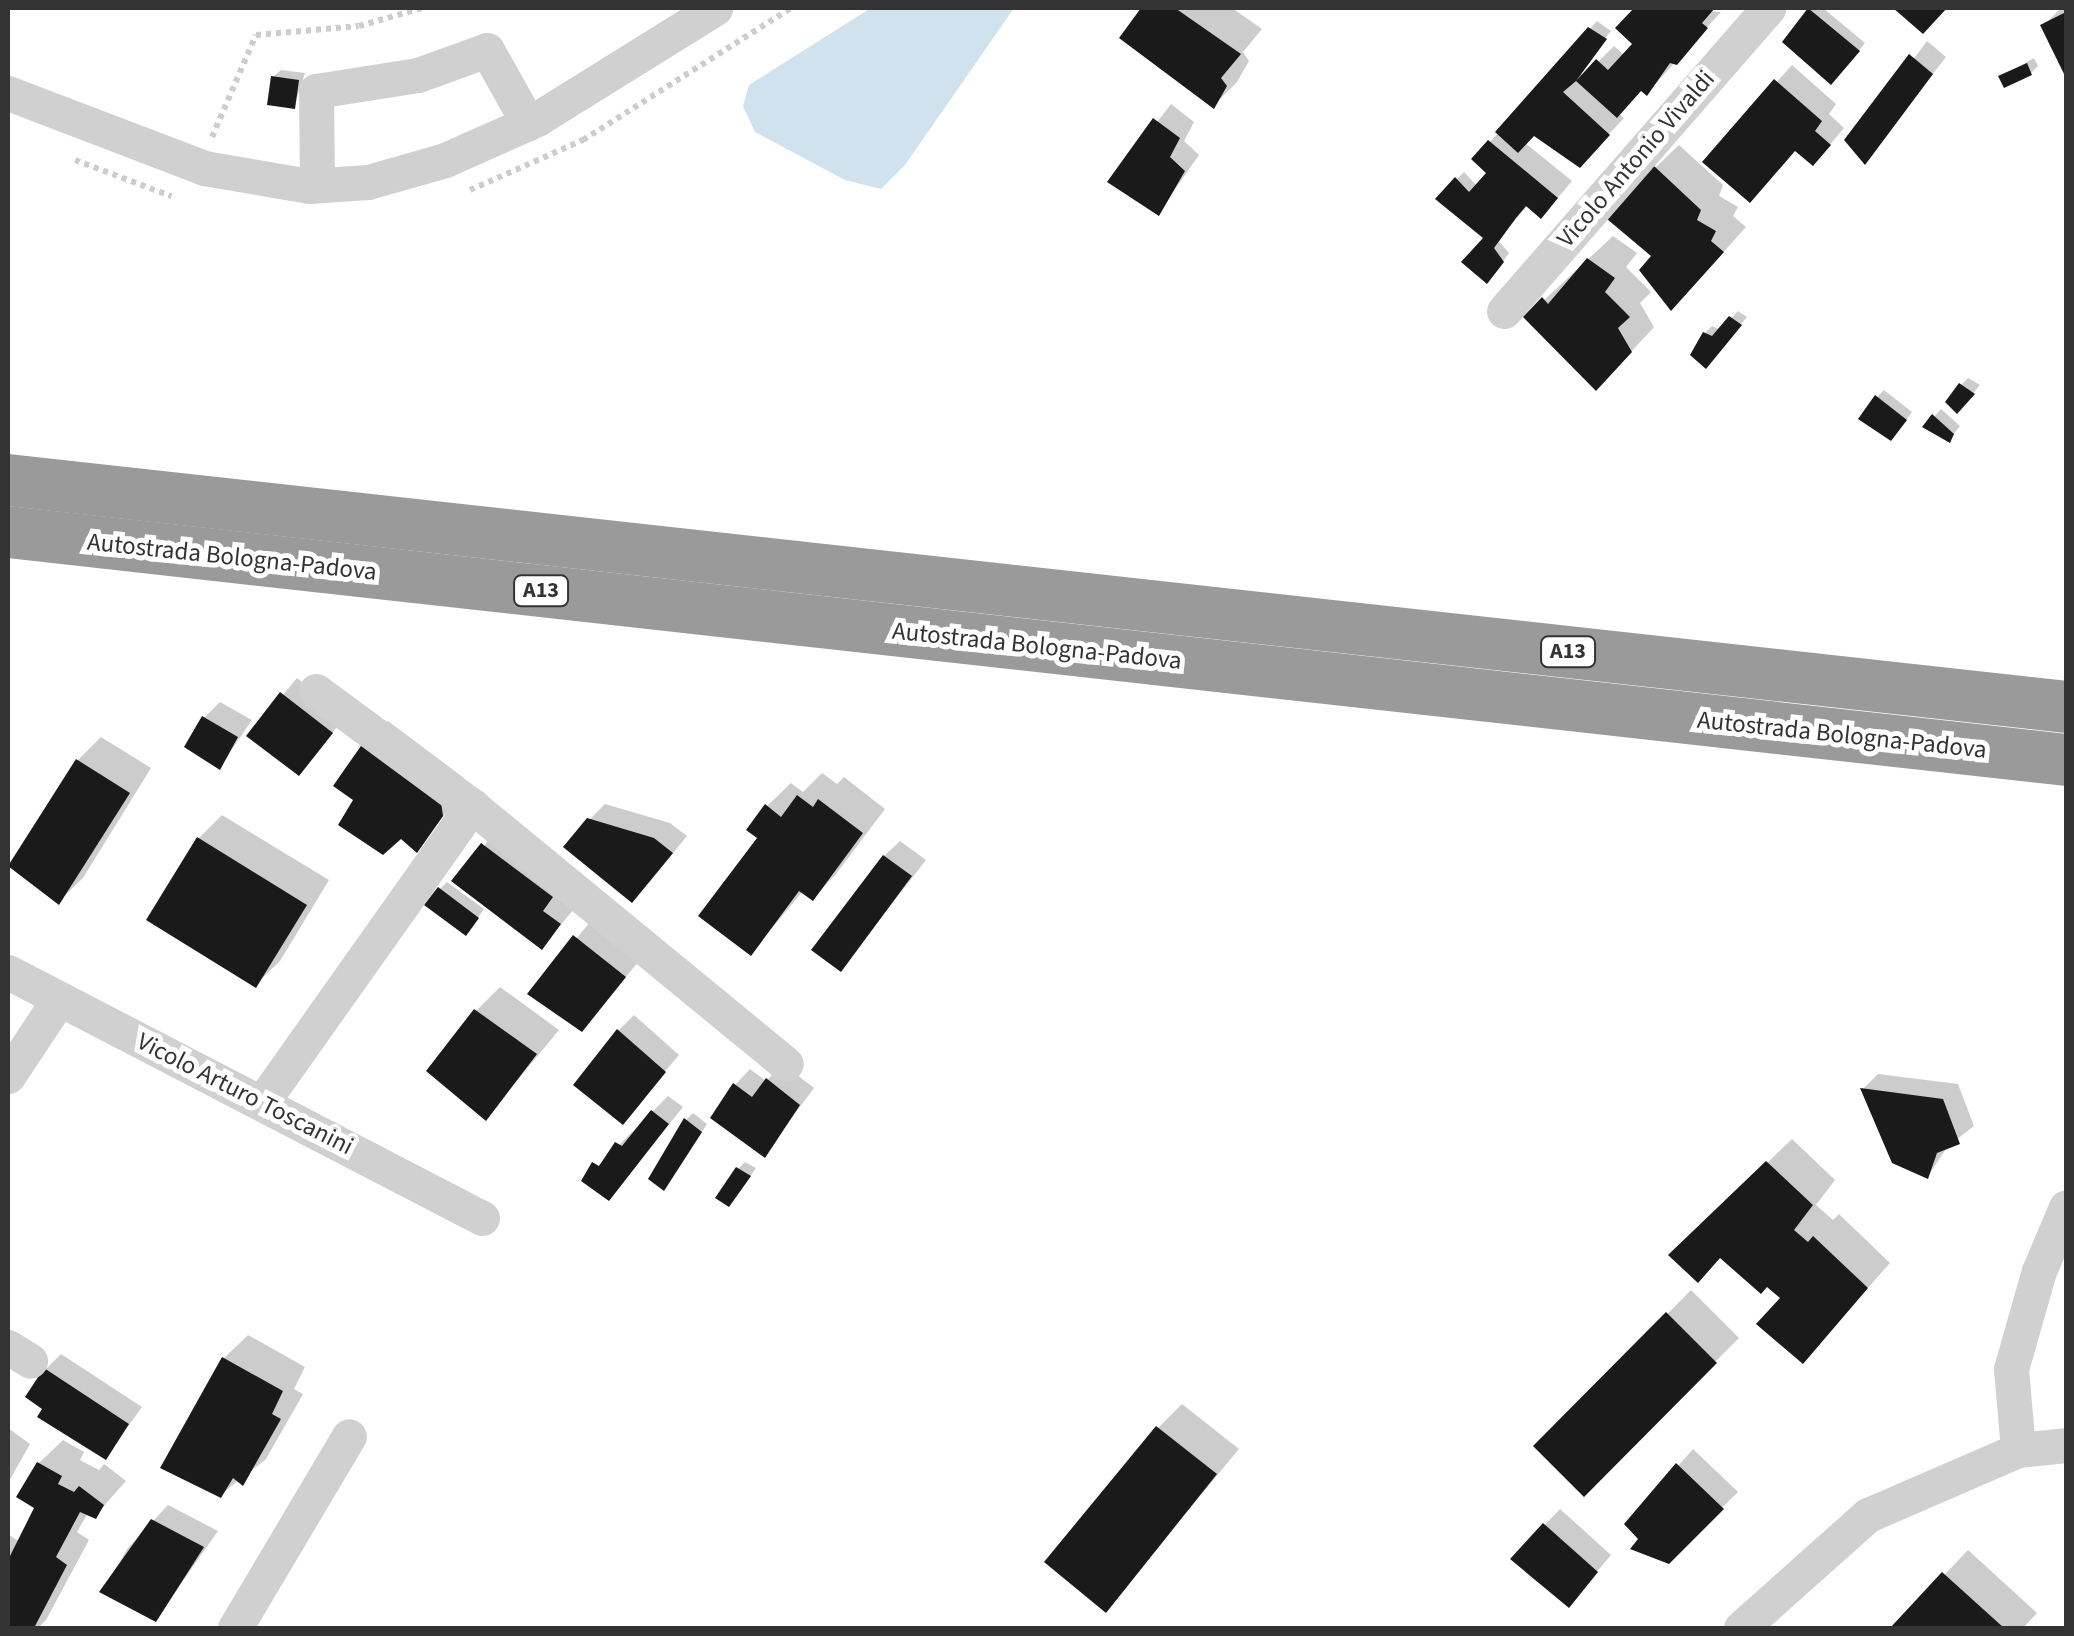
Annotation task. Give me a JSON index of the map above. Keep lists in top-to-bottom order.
{
  "streets": {
    "highway": ["Autostrada Bologna-Padova", "A13"],
    "street": ["Vicolo Antonio Vivaldi", "Vicolo Arturo Toscanini"]
  }
}
